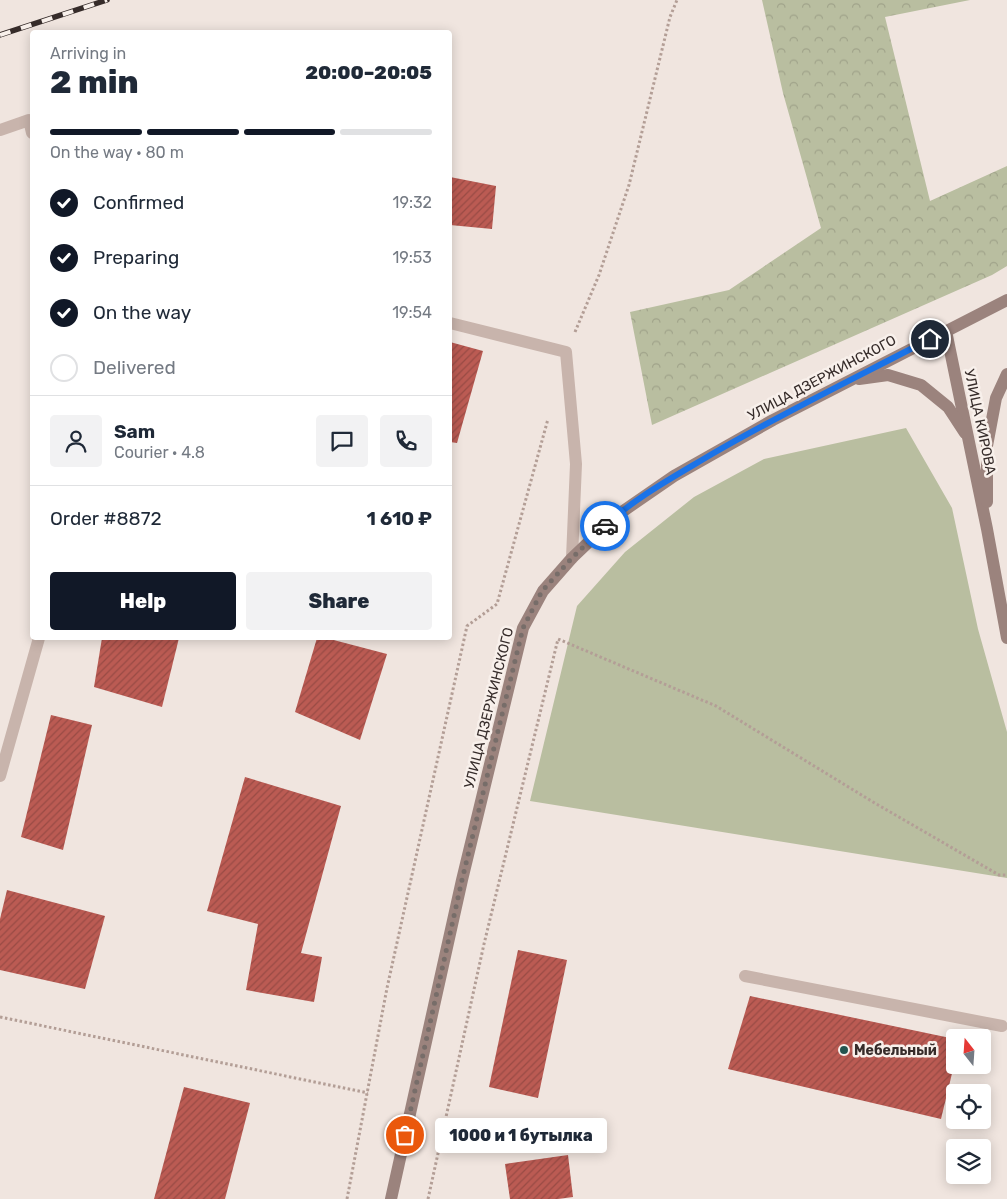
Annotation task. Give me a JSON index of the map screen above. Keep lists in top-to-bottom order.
{
  "streets": {
    "main road": ["УЛИЦА ДЗЕРЖИНСКОГО", "УЛИЦА КИРОВА"]
  },
  "crossings": [
    ["УЛИЦА ДЗЕРЖИНСКОГО", "УЛИЦА КИРОВА"]
  ],
  "places": ["Мебельный", "1000 и 1 бутылка"],
  "north": "top",
  "page": {
    "heading": ["2 min", "Arriving in", "20:00–20:05"],
    "panel": [
      "Sam",
      "Courier · 4.8",
      "Order #8872",
      "1 610 ₽"
    ],
    "bar": "On the way · 80 m",
    "list": [
      ["Confirmed", "19:32"],
      ["Preparing", "19:53"],
      ["On the way", "19:54"],
      "Delivered"
    ],
    "buttons": ["Help", "Share"],
    "bubble": "1000 и 1 бутылка"
  }
}
